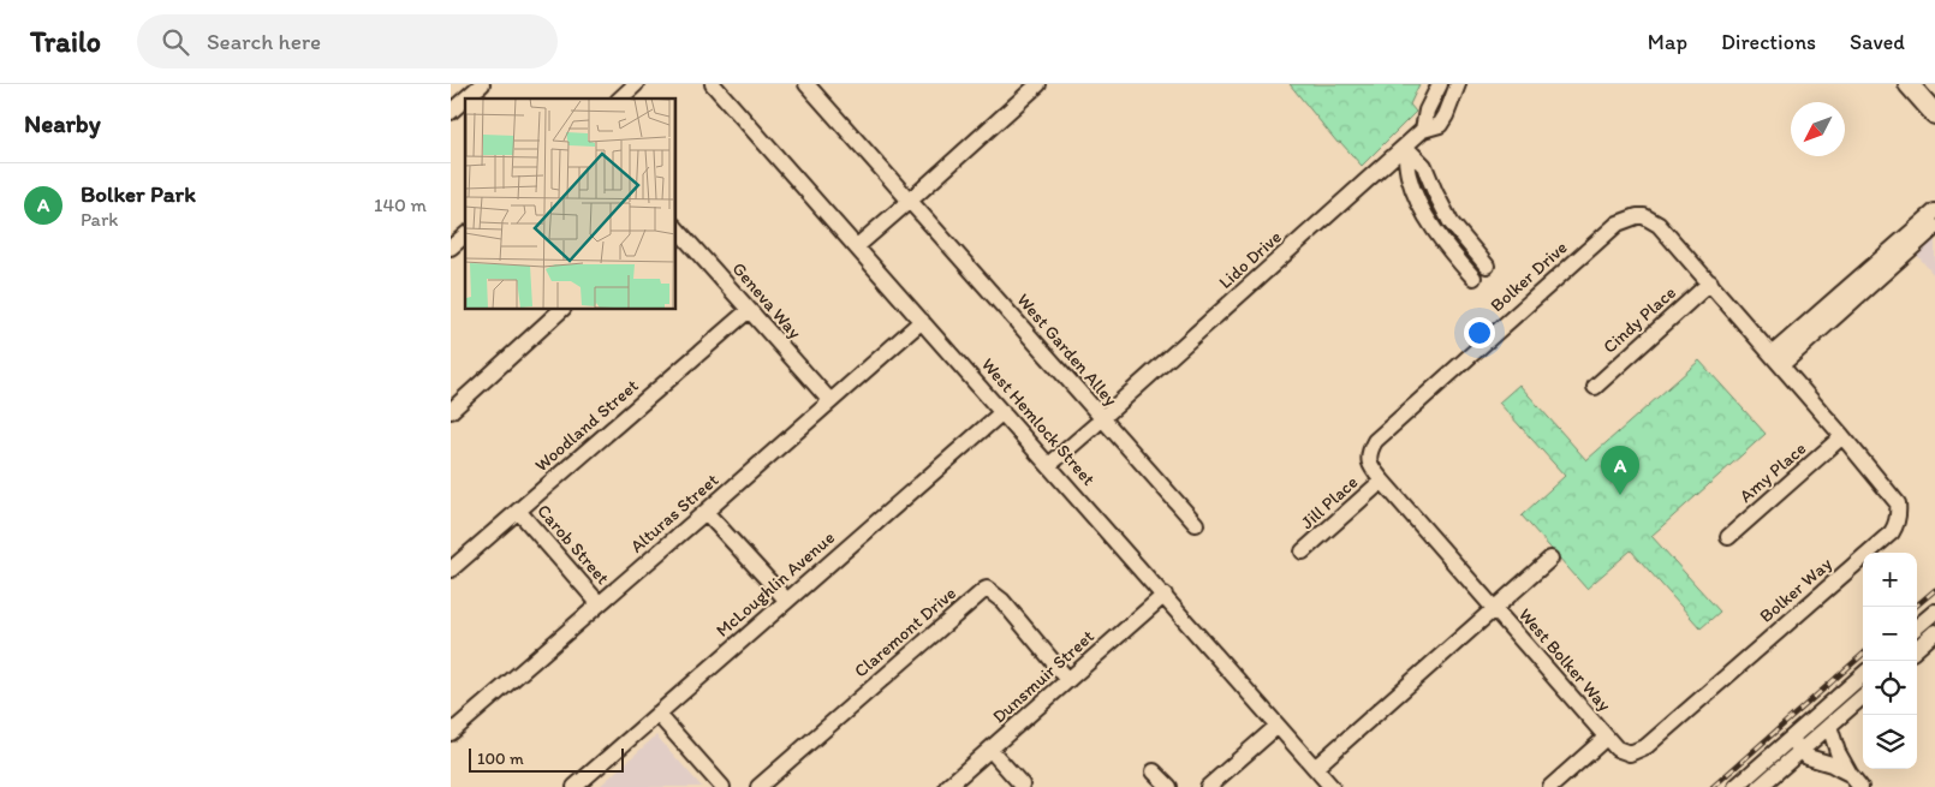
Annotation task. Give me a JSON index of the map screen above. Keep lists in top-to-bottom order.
{
  "streets": {
    "street": [
      "Lido Drive",
      "Bolker Drive",
      "Geneva Way",
      "Cindy Place",
      "West Garden Alley",
      "West Hemlock Street",
      "Woodland Street",
      "Amy Place",
      "Jill Place",
      "Alturas Street",
      "Carob Street",
      "McLoughlin Avenue",
      "Bolker Way",
      "Claremont Drive",
      "West Bolker Way",
      "Dunsmuir Street"
    ]
  },
  "crossings": [
    ["Lido Drive", "West Garden Alley"],
    ["Lido Drive", "West Hemlock Street"],
    ["Bolker Drive", "Cindy Place"],
    ["Bolker Drive", "Jill Place"],
    ["Bolker Drive", "Bolker Way"],
    ["Bolker Drive", "West Bolker Way"],
    ["Geneva Way", "Woodland Street"],
    ["Geneva Way", "Alturas Street"],
    ["West Hemlock Street", "Alturas Street"],
    ["West Hemlock Street", "McLoughlin Avenue"],
    ["West Hemlock Street", "Dunsmuir Street"],
    ["Woodland Street", "Carob Street"],
    ["Amy Place", "Bolker Way"],
    ["Alturas Street", "Carob Street"],
    ["Bolker Way", "West Bolker Way"],
    ["Claremont Drive", "Dunsmuir Street"]
  ],
  "scale_bar": "100 m",
  "north": "bottom left",
  "page": {
    "header": "Trailo",
    "search": "Search here",
    "nav": ["Map", "Directions", "Saved"],
    "heading": "Nearby",
    "list": [
      {
        "mark": "A",
        "name": "Bolker Park",
        "note": "Park",
        "value": "140 m"
      }
    ],
    "pins": "A",
    "map_buttons": ["+", "−"],
    "scale": "100 m"
  }
}
